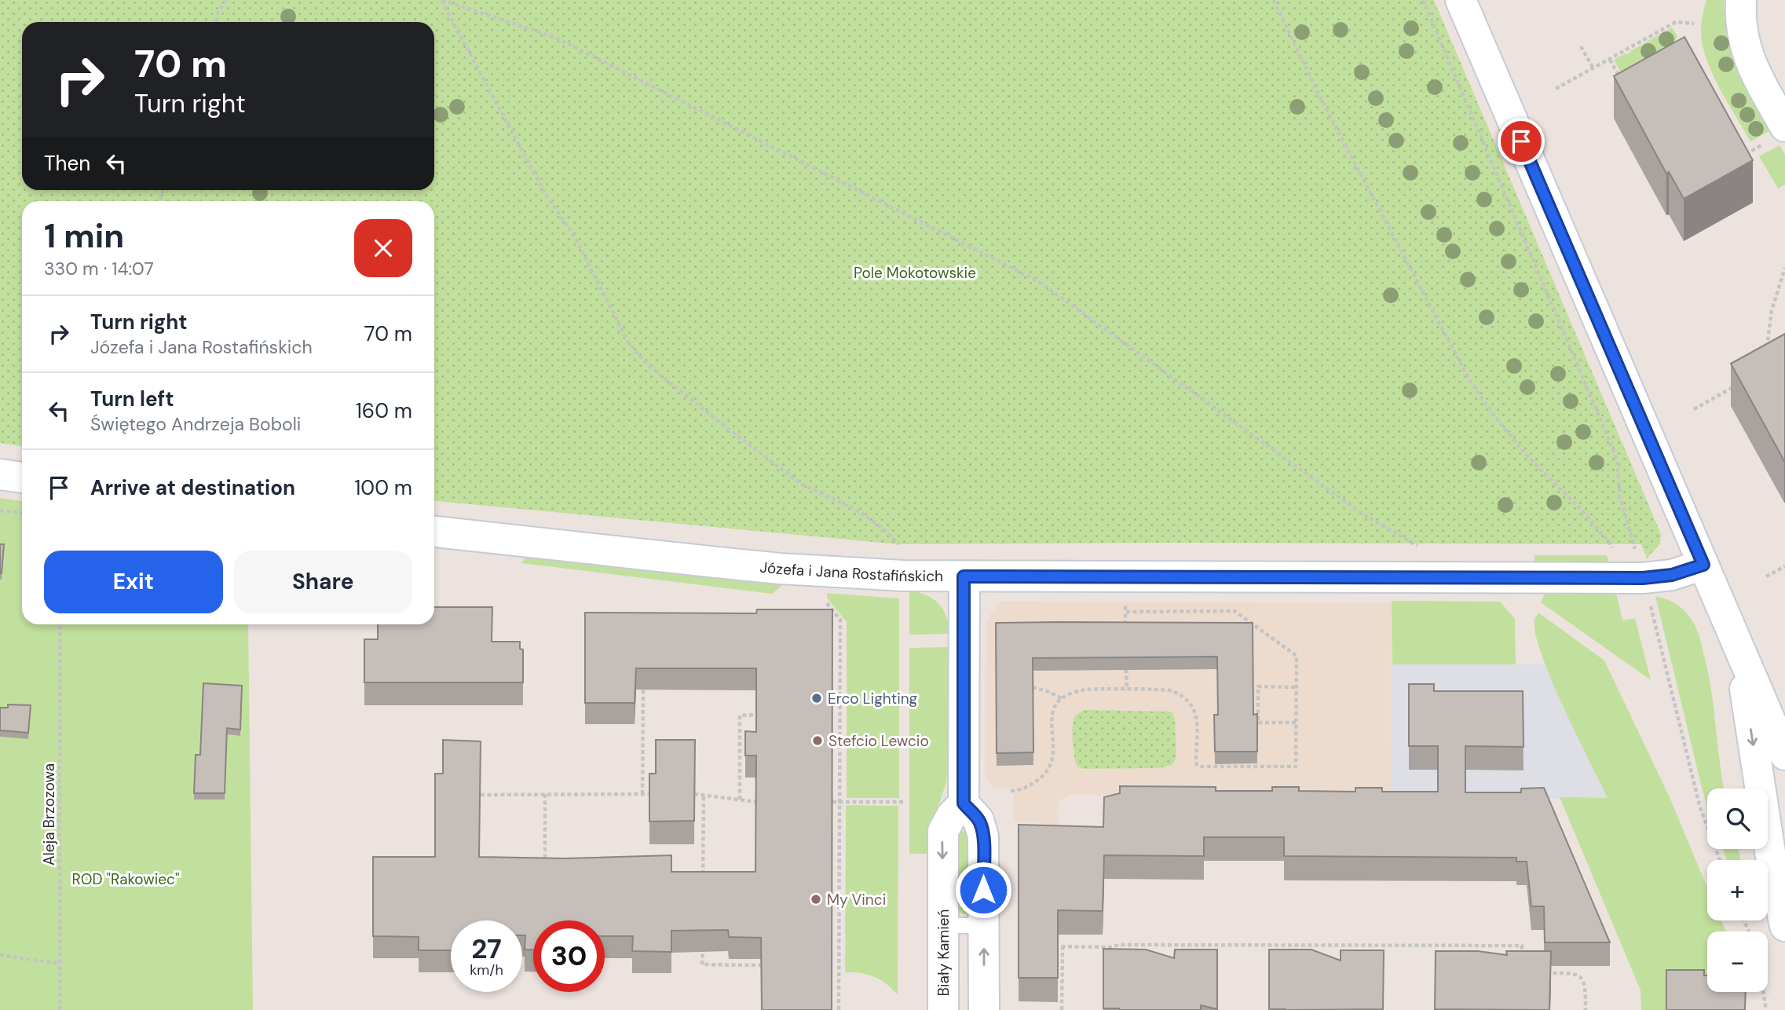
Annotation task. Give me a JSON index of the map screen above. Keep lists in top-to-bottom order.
{
  "streets": {
    "street": ["Józefa i Jana Rostafińskich", "Biały Kamień"],
    "path": ["Aleja Brzozowa"]
  },
  "parks": ["Pole Mokotowskie", "ROD \"Rakowiec\""],
  "places": ["Erco Lighting", "Stefcio Lewcio", "My Vinci"],
  "page": {
    "turn": ["70 m", "Turn right"],
    "then": "Then",
    "heading": ["1 min", "330 m · 14:07"],
    "list": [
      {
        "name": "Turn right",
        "note": "Józefa i Jana Rostafińskich",
        "value": "70 m"
      },
      {
        "name": "Turn left",
        "note": "Świętego Andrzeja Boboli",
        "value": "160 m"
      },
      {
        "name": "Arrive at destination",
        "value": "100 m"
      }
    ],
    "buttons": ["Exit", "Share"],
    "map_buttons": ["+", "−"],
    "speed": "27 km/h",
    "limit": "30"
  }
}
